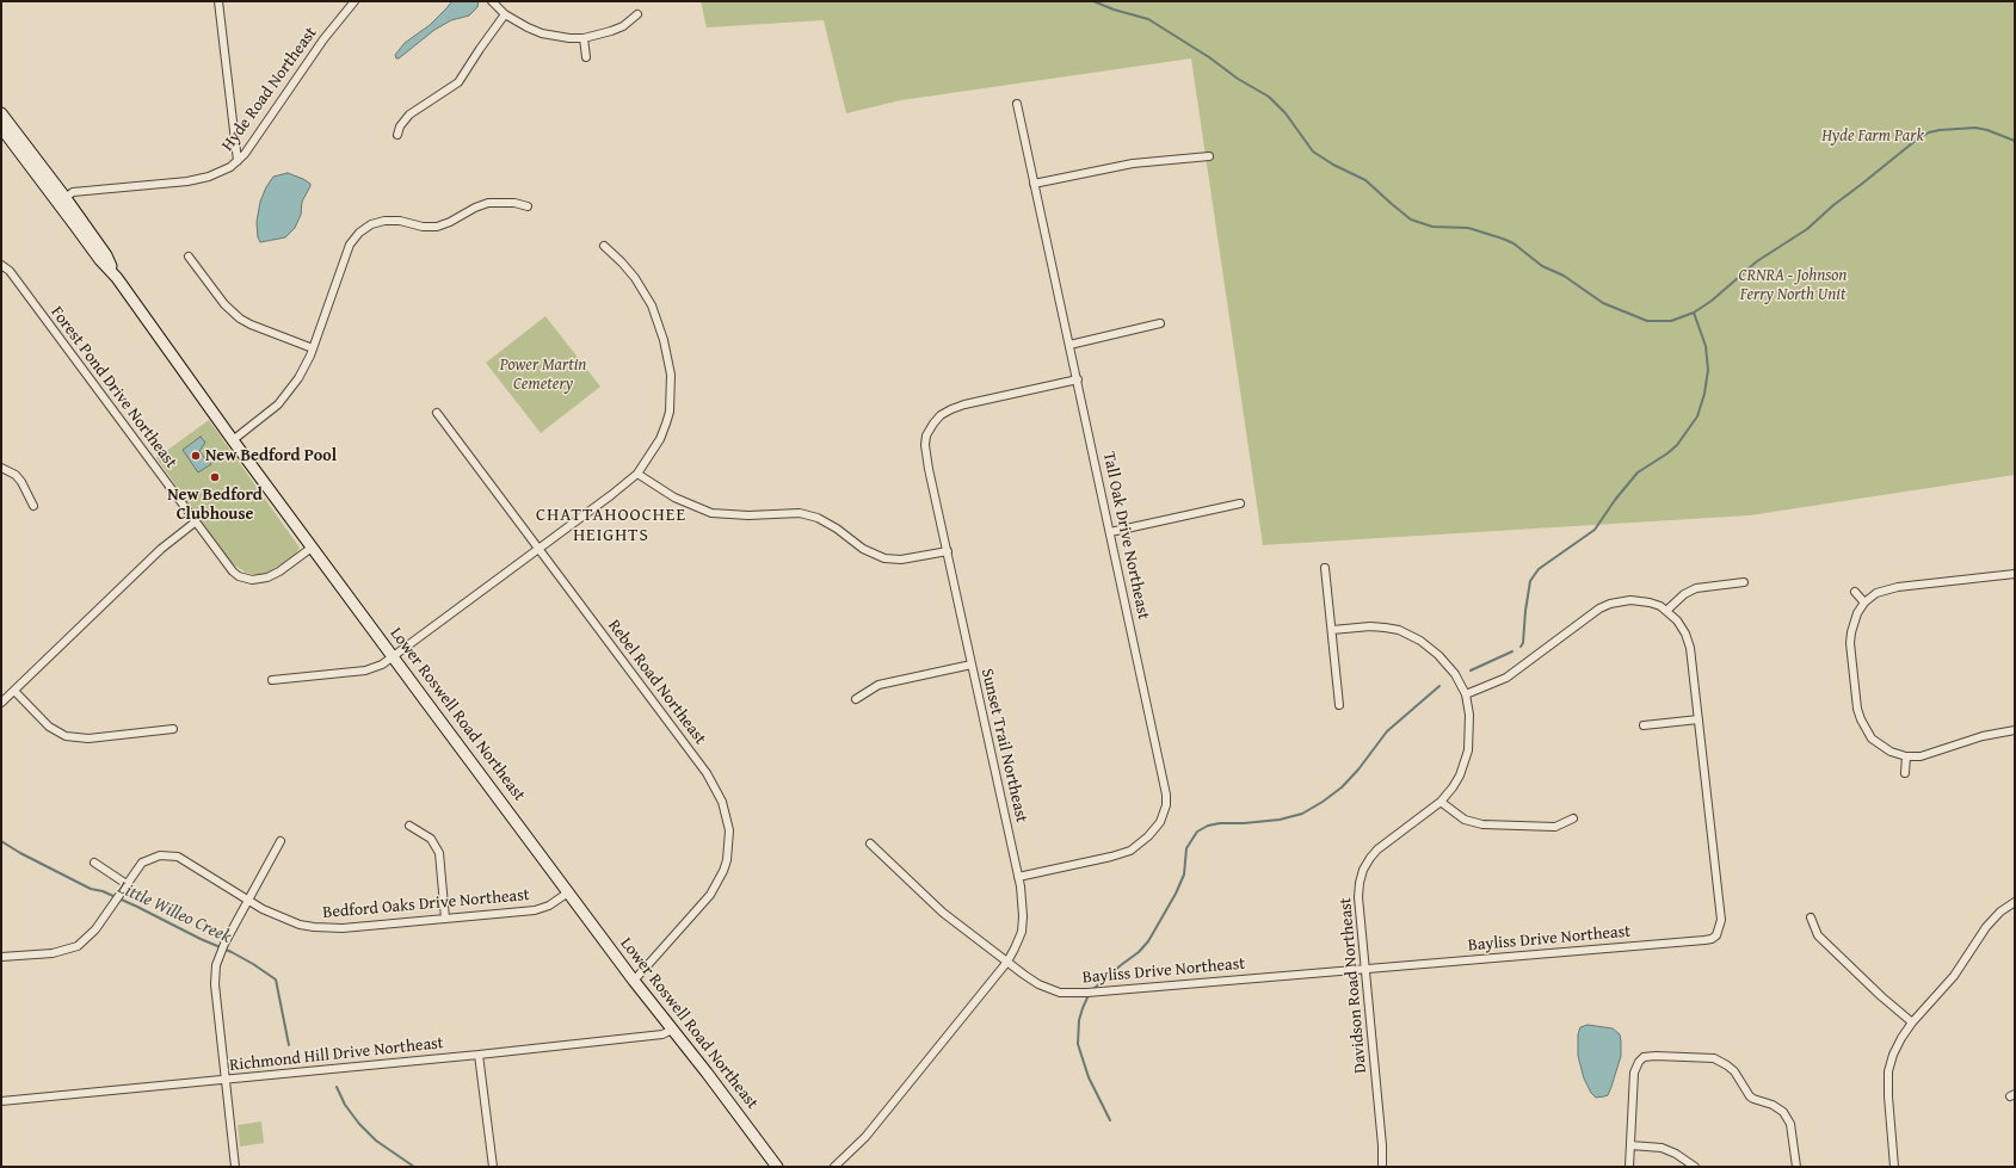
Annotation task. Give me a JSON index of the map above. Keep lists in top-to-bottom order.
{
  "streets": {
    "street": [
      "Hyde Road Northeast",
      "Forest Pond Drive Northeast",
      "Tall Oak Drive Northeast",
      "Rebel Road Northeast",
      "Lower Roswell Road Northeast",
      "Sunset Trail Northeast",
      "Bedford Oaks Drive Northeast",
      "Bayliss Drive Northeast",
      "Davidson Road Northeast",
      "Richmond Hill Drive Northeast"
    ]
  },
  "crossings": [
    ["Hyde Road Northeast", "Lower Roswell Road Northeast"],
    ["Forest Pond Drive Northeast", "Lower Roswell Road Northeast"],
    ["Tall Oak Drive Northeast", "Sunset Trail Northeast"],
    ["Rebel Road Northeast", "Lower Roswell Road Northeast"],
    ["Lower Roswell Road Northeast", "Bedford Oaks Drive Northeast"],
    ["Lower Roswell Road Northeast", "Richmond Hill Drive Northeast"],
    ["Sunset Trail Northeast", "Bayliss Drive Northeast"],
    ["Bayliss Drive Northeast", "Davidson Road Northeast"]
  ],
  "districts": ["CHATTAHOOCHEE HEIGHTS"],
  "water": ["Little Willeo Creek"],
  "parks": ["Hyde Farm Park", "CRNRA - Johnson Ferry North Unit", "Power Martin Cemetery"],
  "places": ["New Bedford Pool", "New Bedford Clubhouse"]
}
